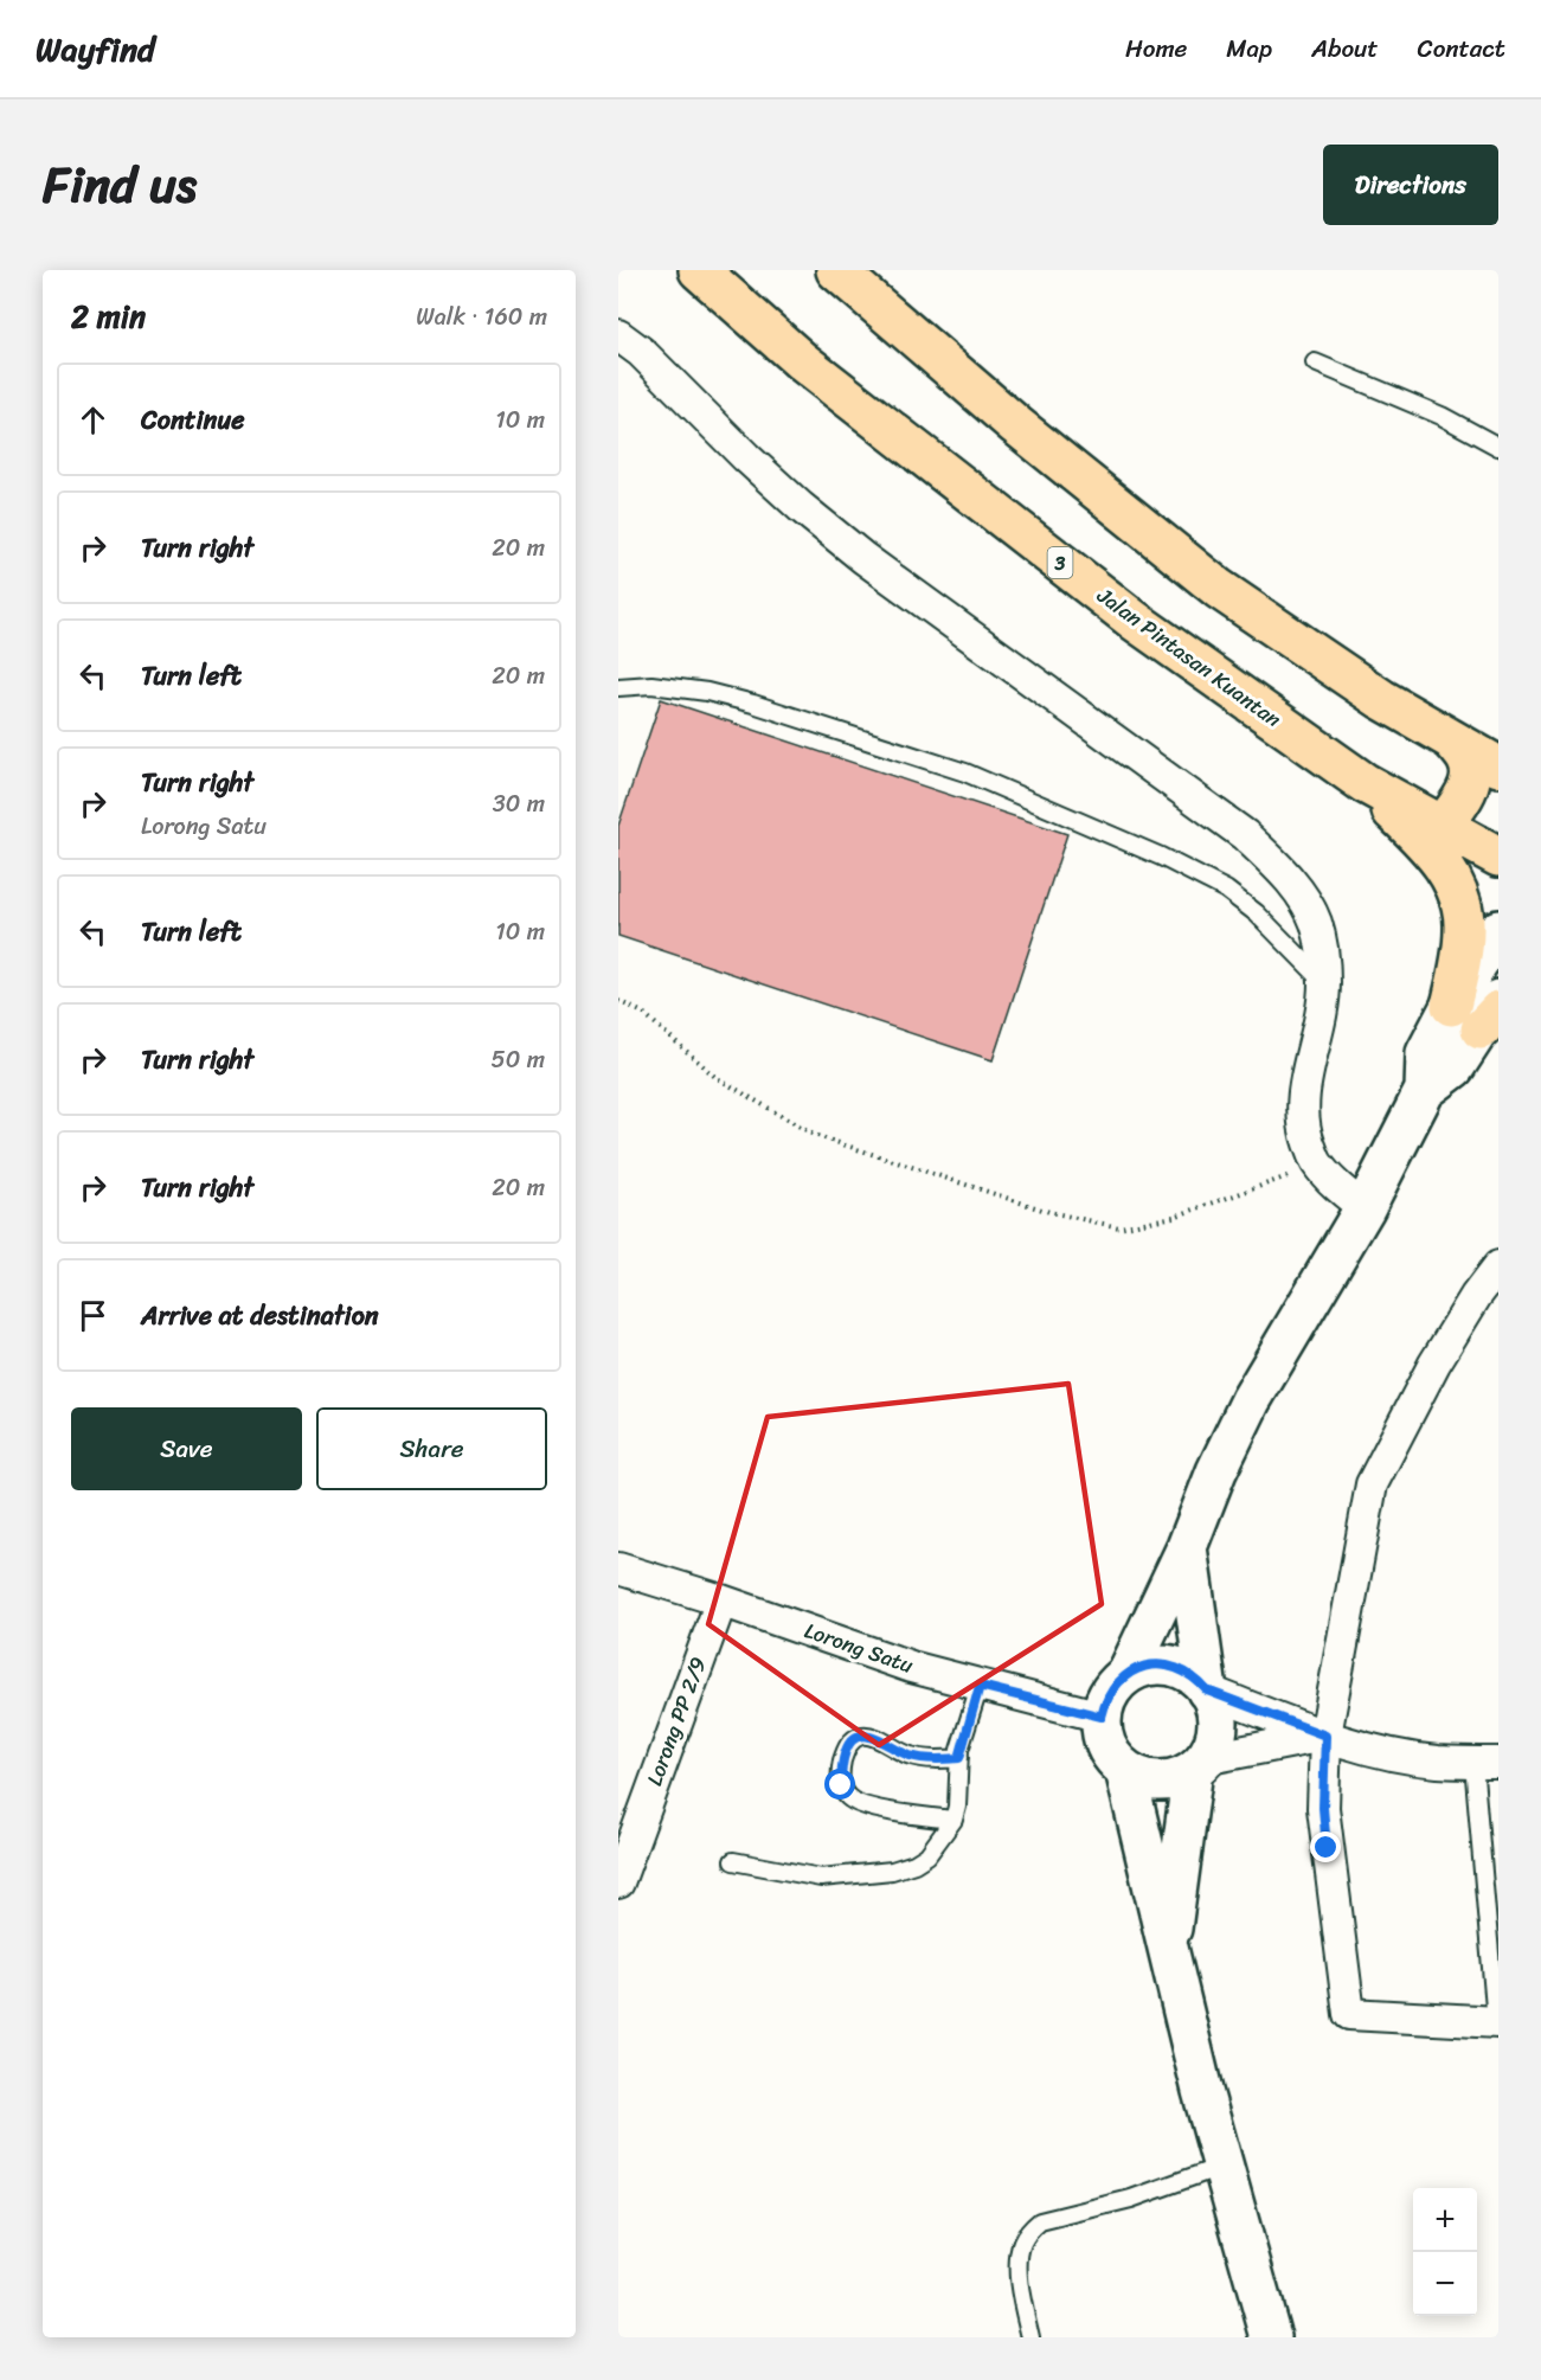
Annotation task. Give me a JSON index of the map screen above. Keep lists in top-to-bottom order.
{
  "streets": {
    "highway": ["3", "Jalan Pintasan Kuantan"],
    "street": ["Lorong Satu", "Lorong PP 2/9"]
  },
  "crossings": [
    ["Lorong Satu", "Lorong PP 2/9"]
  ],
  "page": {
    "header": "Wayfind",
    "nav": [
      "Home",
      "Map",
      "About",
      "Contact"
    ],
    "title": "Find us",
    "buttons": [
      "Directions",
      ["Save", "Share"]
    ],
    "heading": ["2 min", "Walk · 160 m"],
    "list": [
      ["Continue", "10 m"],
      ["Turn right", "20 m"],
      ["Turn left", "20 m"],
      ["Turn right", "Lorong Satu", "30 m"],
      ["Turn left", "10 m"],
      ["Turn right", "50 m"],
      ["Turn right", "20 m"],
      "Arrive at destination"
    ],
    "map_buttons": ["+", "−"]
  }
}
